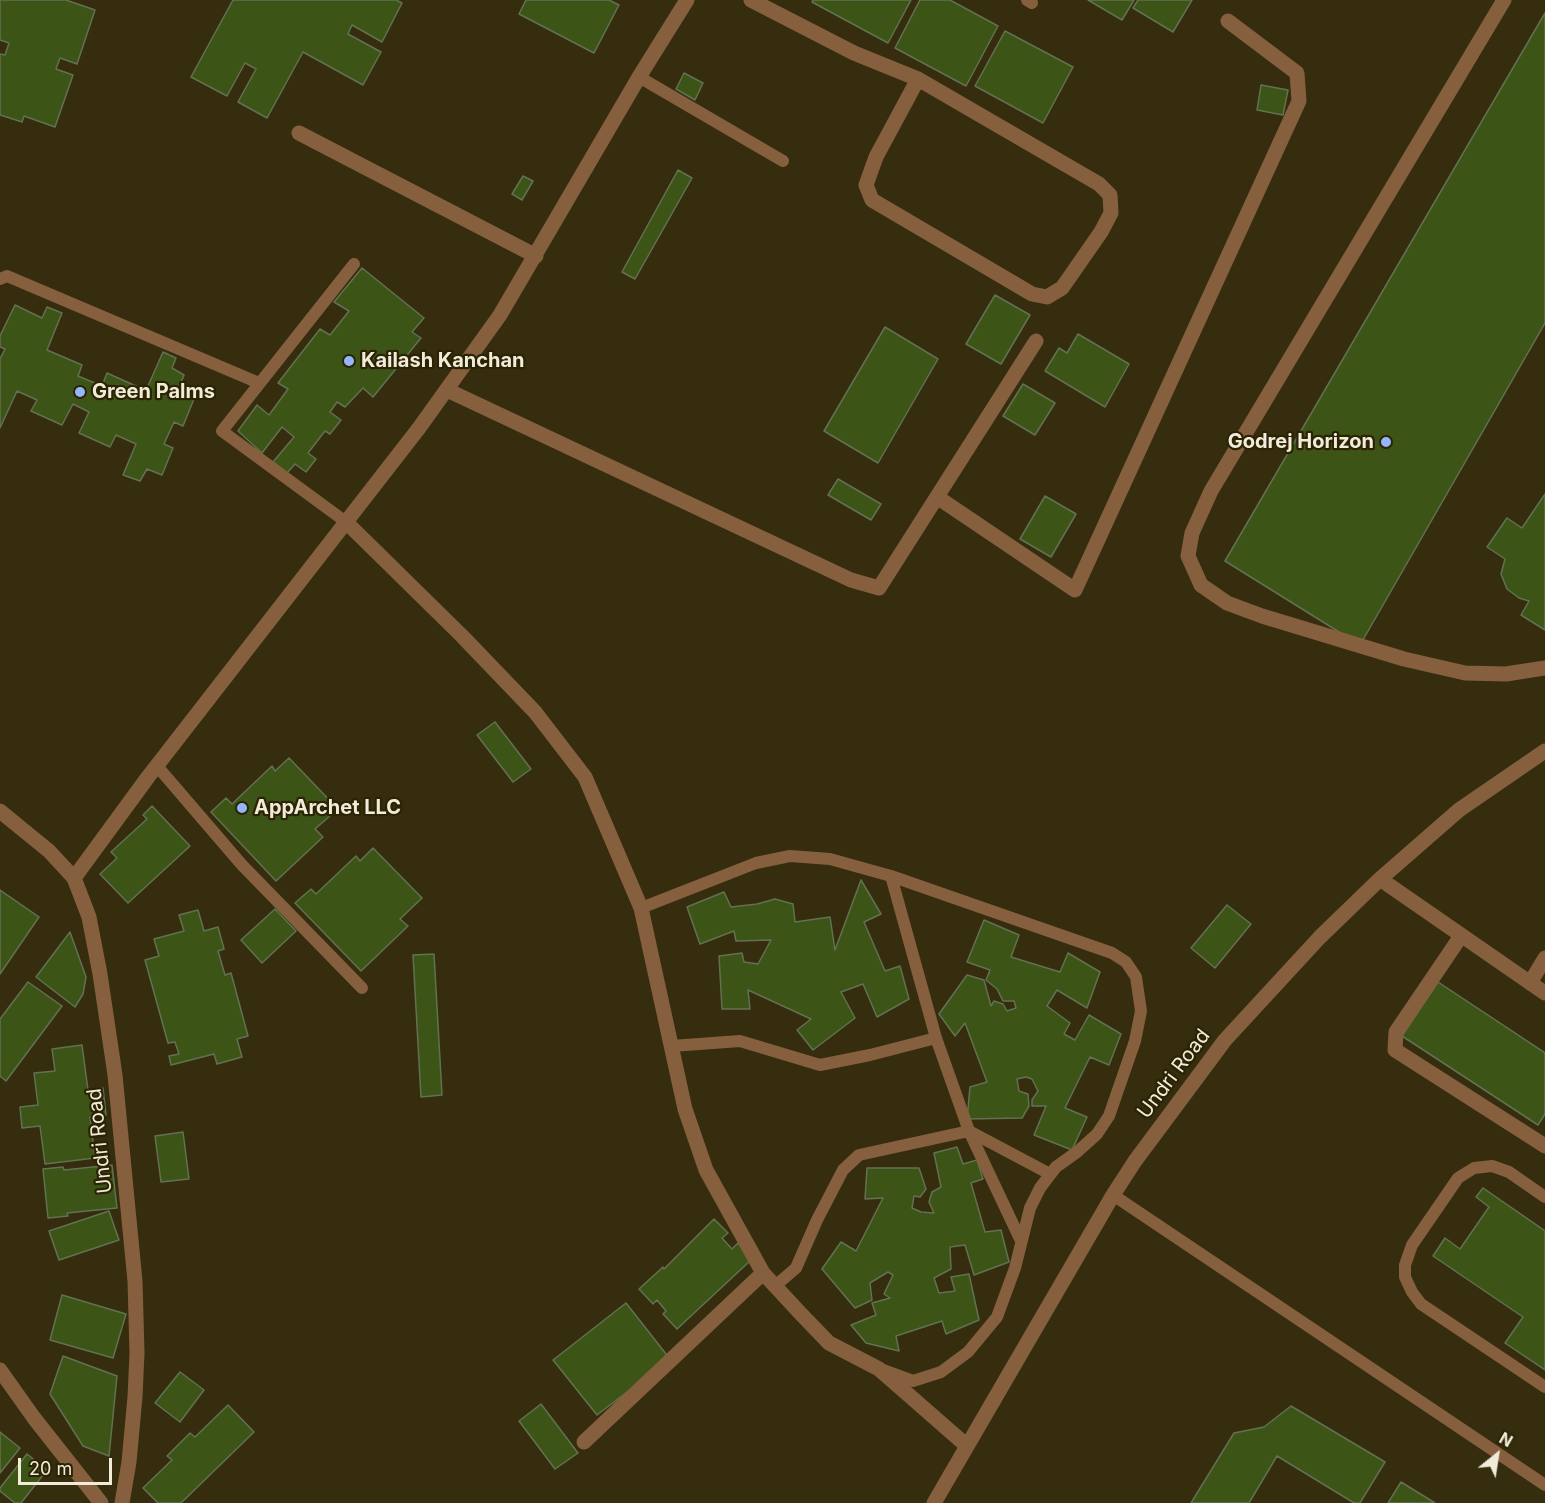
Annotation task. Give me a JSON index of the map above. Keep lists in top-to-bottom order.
{
  "streets": {
    "street": ["Undri Road"]
  },
  "places": [
    "Kailash Kanchan",
    "Green Palms",
    "Godrej Horizon",
    "AppArchet LLC"
  ],
  "scale_bar": "20 m",
  "north": "top right"
}
